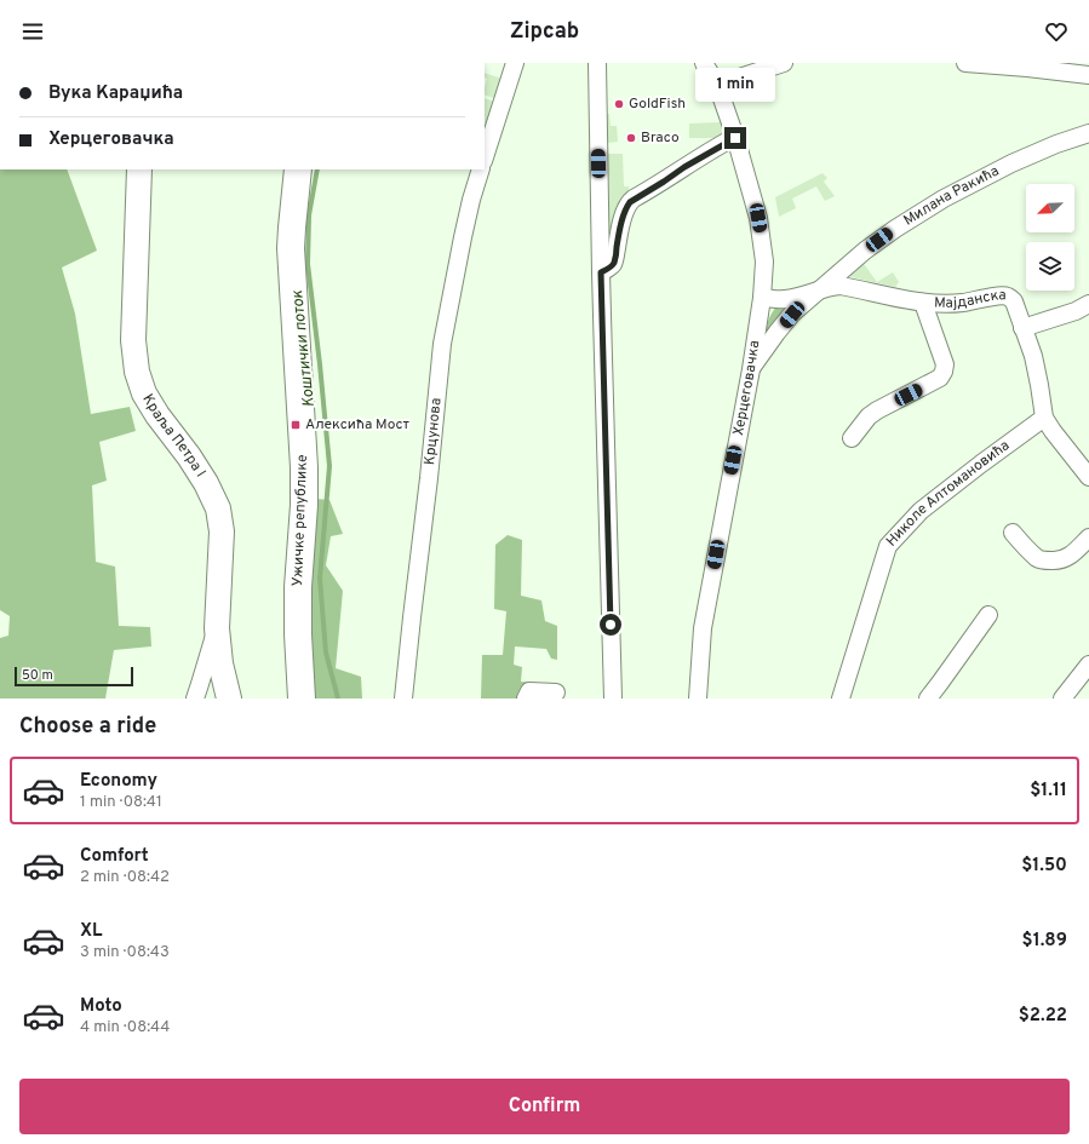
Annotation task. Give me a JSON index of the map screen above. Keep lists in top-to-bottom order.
{
  "streets": {
    "main road": ["Краља Петра I", "Ужичке републике"],
    "street": [
      "Милана Ракића",
      "Мајданска",
      "Херцеговачка",
      "Крцунова",
      "Николе Алтомановића"
    ]
  },
  "crossings": [
    ["Милана Ракића", "Мајданска"],
    ["Милана Ракића", "Херцеговачка"],
    ["Мајданска", "Херцеговачка"],
    ["Мајданска", "Николе Алтомановића"]
  ],
  "water": ["Коштички поток"],
  "places": {
    "other": ["GoldFish", "Braco"],
    "transit": ["Алексића Мост"]
  },
  "scale_bar": "50 m",
  "north": "bottom left",
  "page": {
    "header": "Zipcab",
    "banner": ["Вука Караџића", "Херцеговачка"],
    "bubble": "1 min",
    "scale": "50 m",
    "heading": "Choose a ride",
    "list": [
      {
        "name": "Economy",
        "note": "1 min · 08:41",
        "value": "$1.11"
      },
      {
        "name": "Comfort",
        "note": "2 min · 08:42",
        "value": "$1.50"
      },
      {
        "name": "XL",
        "note": "3 min · 08:43",
        "value": "$1.89"
      },
      {
        "name": "Moto",
        "note": "4 min · 08:44",
        "value": "$2.22"
      }
    ],
    "buttons": "Confirm"
  }
}
